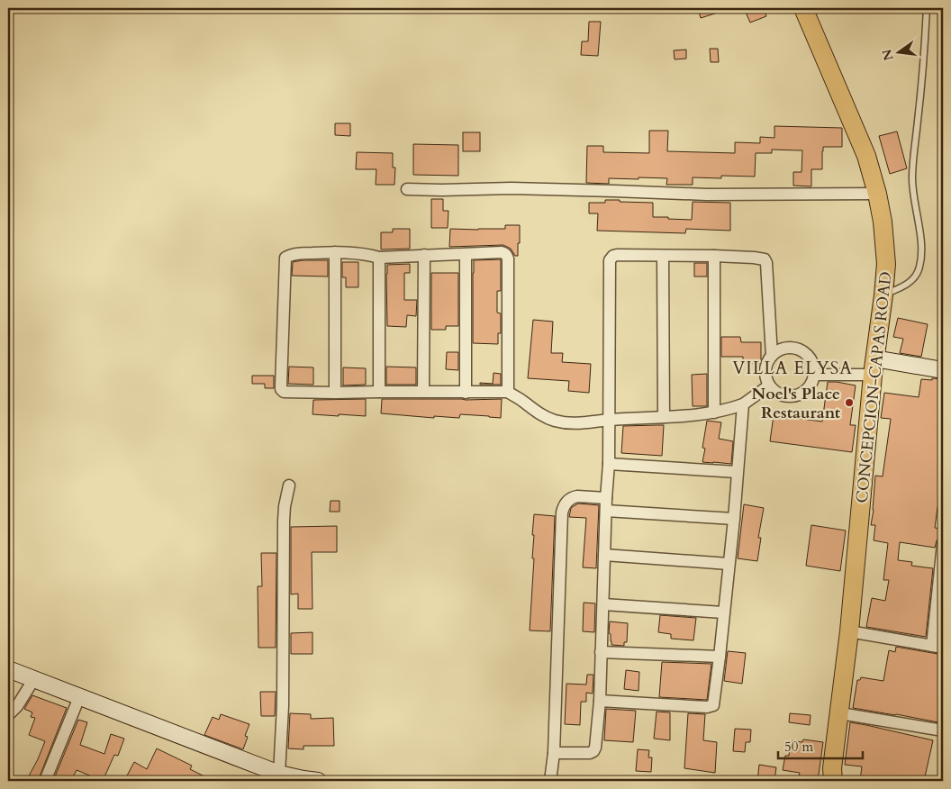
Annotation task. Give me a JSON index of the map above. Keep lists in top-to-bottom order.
{
  "streets": {
    "main road": ["CONCEPCION-CAPAS ROAD"]
  },
  "districts": ["VILLA ELYSA"],
  "places": ["Noel's Place Restaurant"],
  "scale_bar": "50 m",
  "north": "left"
}
